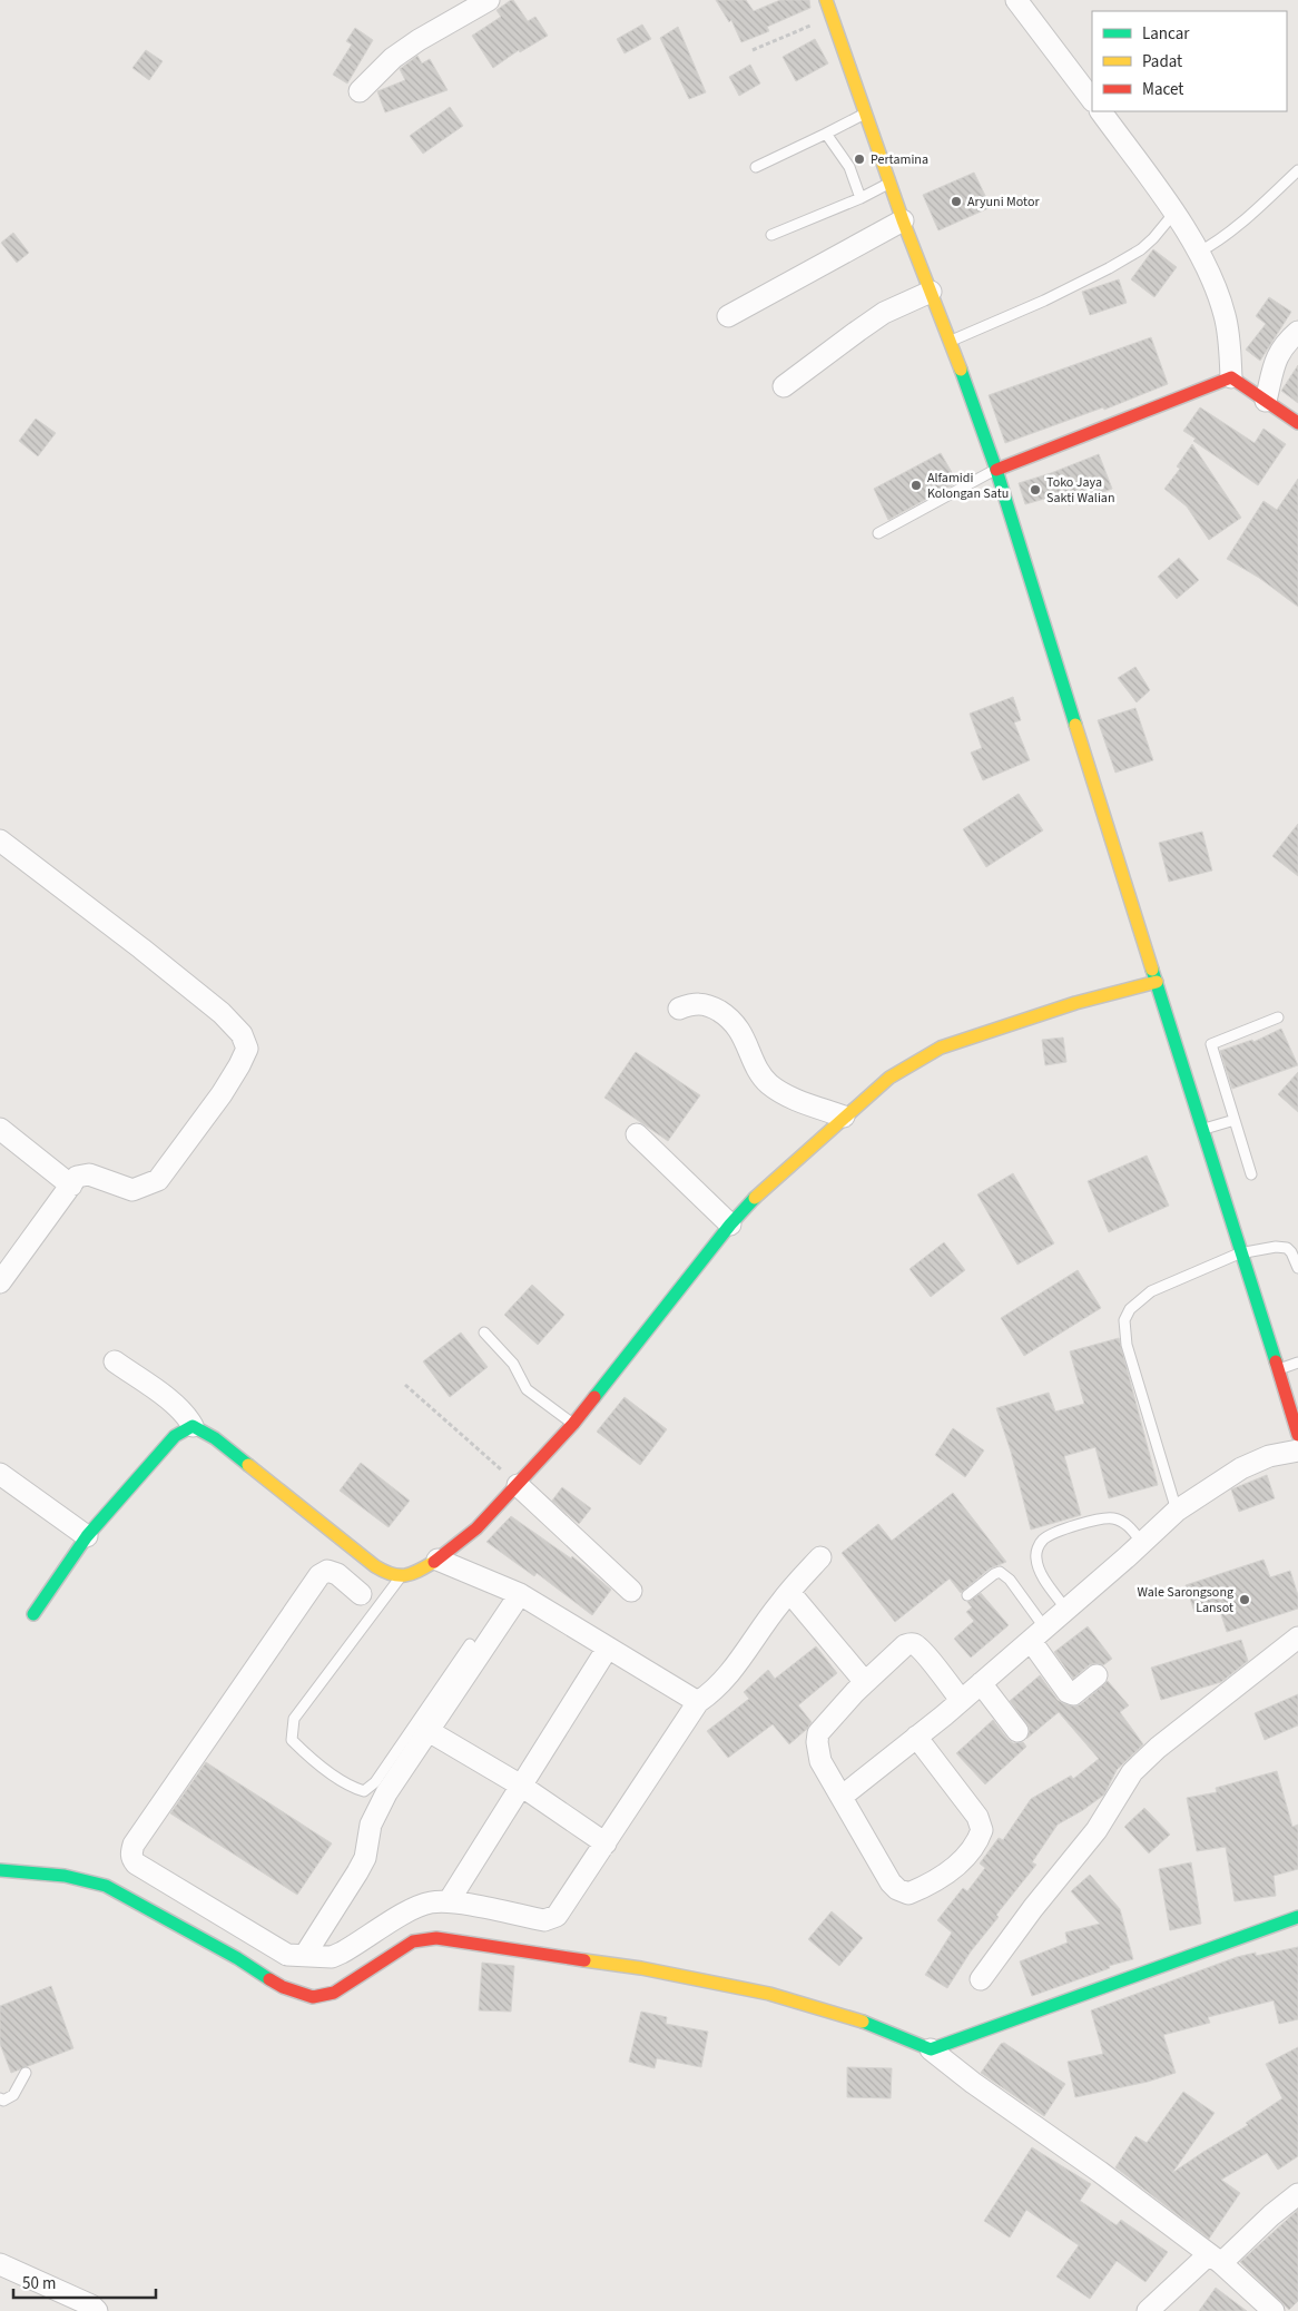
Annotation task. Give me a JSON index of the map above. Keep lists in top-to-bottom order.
{
  "places": [
    "Pertamina",
    "Aryuni Motor",
    "Alfamidi Kolongan Satu",
    "Toko Jaya Sakti Walian",
    "Wale Sarongsong Lansot"
  ],
  "legend": ["Lancar", "Padat", "Macet"],
  "scale_bar": "50 m"
}
